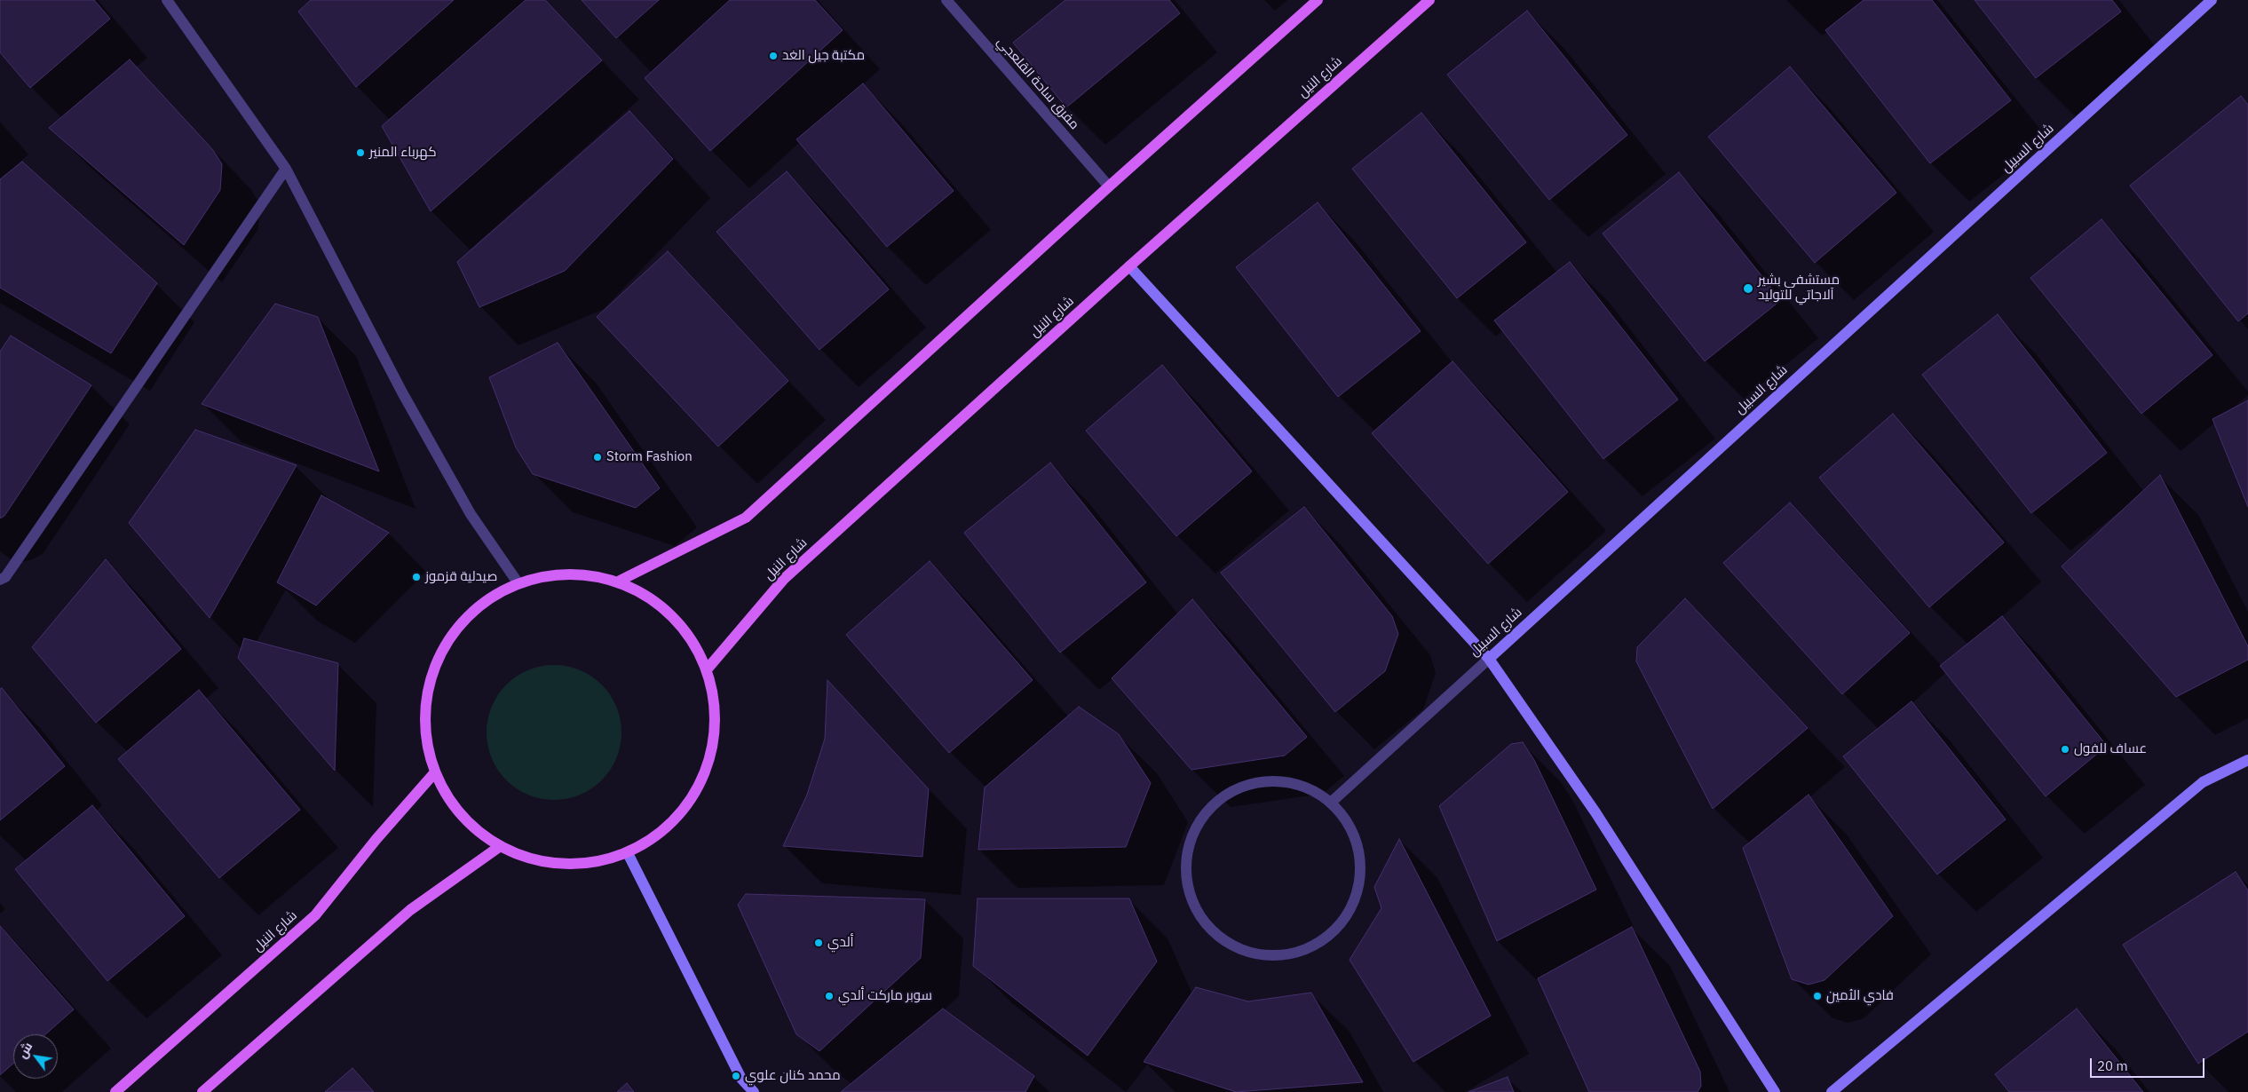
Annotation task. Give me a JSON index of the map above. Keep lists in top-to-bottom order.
{
  "streets": {
    "main road": ["شارع النيل"],
    "street": ["مفرق ساحة القلعجي", "شارع السبيل"]
  },
  "places": [
    "مكتبة جيل الغد",
    "كهرباء المنير",
    "مستشفى بشير آلاجاتي للتوليد",
    "Storm Fashion",
    "صيدلية قزموز",
    "عساف للفول",
    "ألدي",
    "سوبر ماركت ألدي",
    "فادي الأمين",
    "محمد كنان علوي"
  ],
  "scale_bar": "20 m",
  "north": "top left"
}
